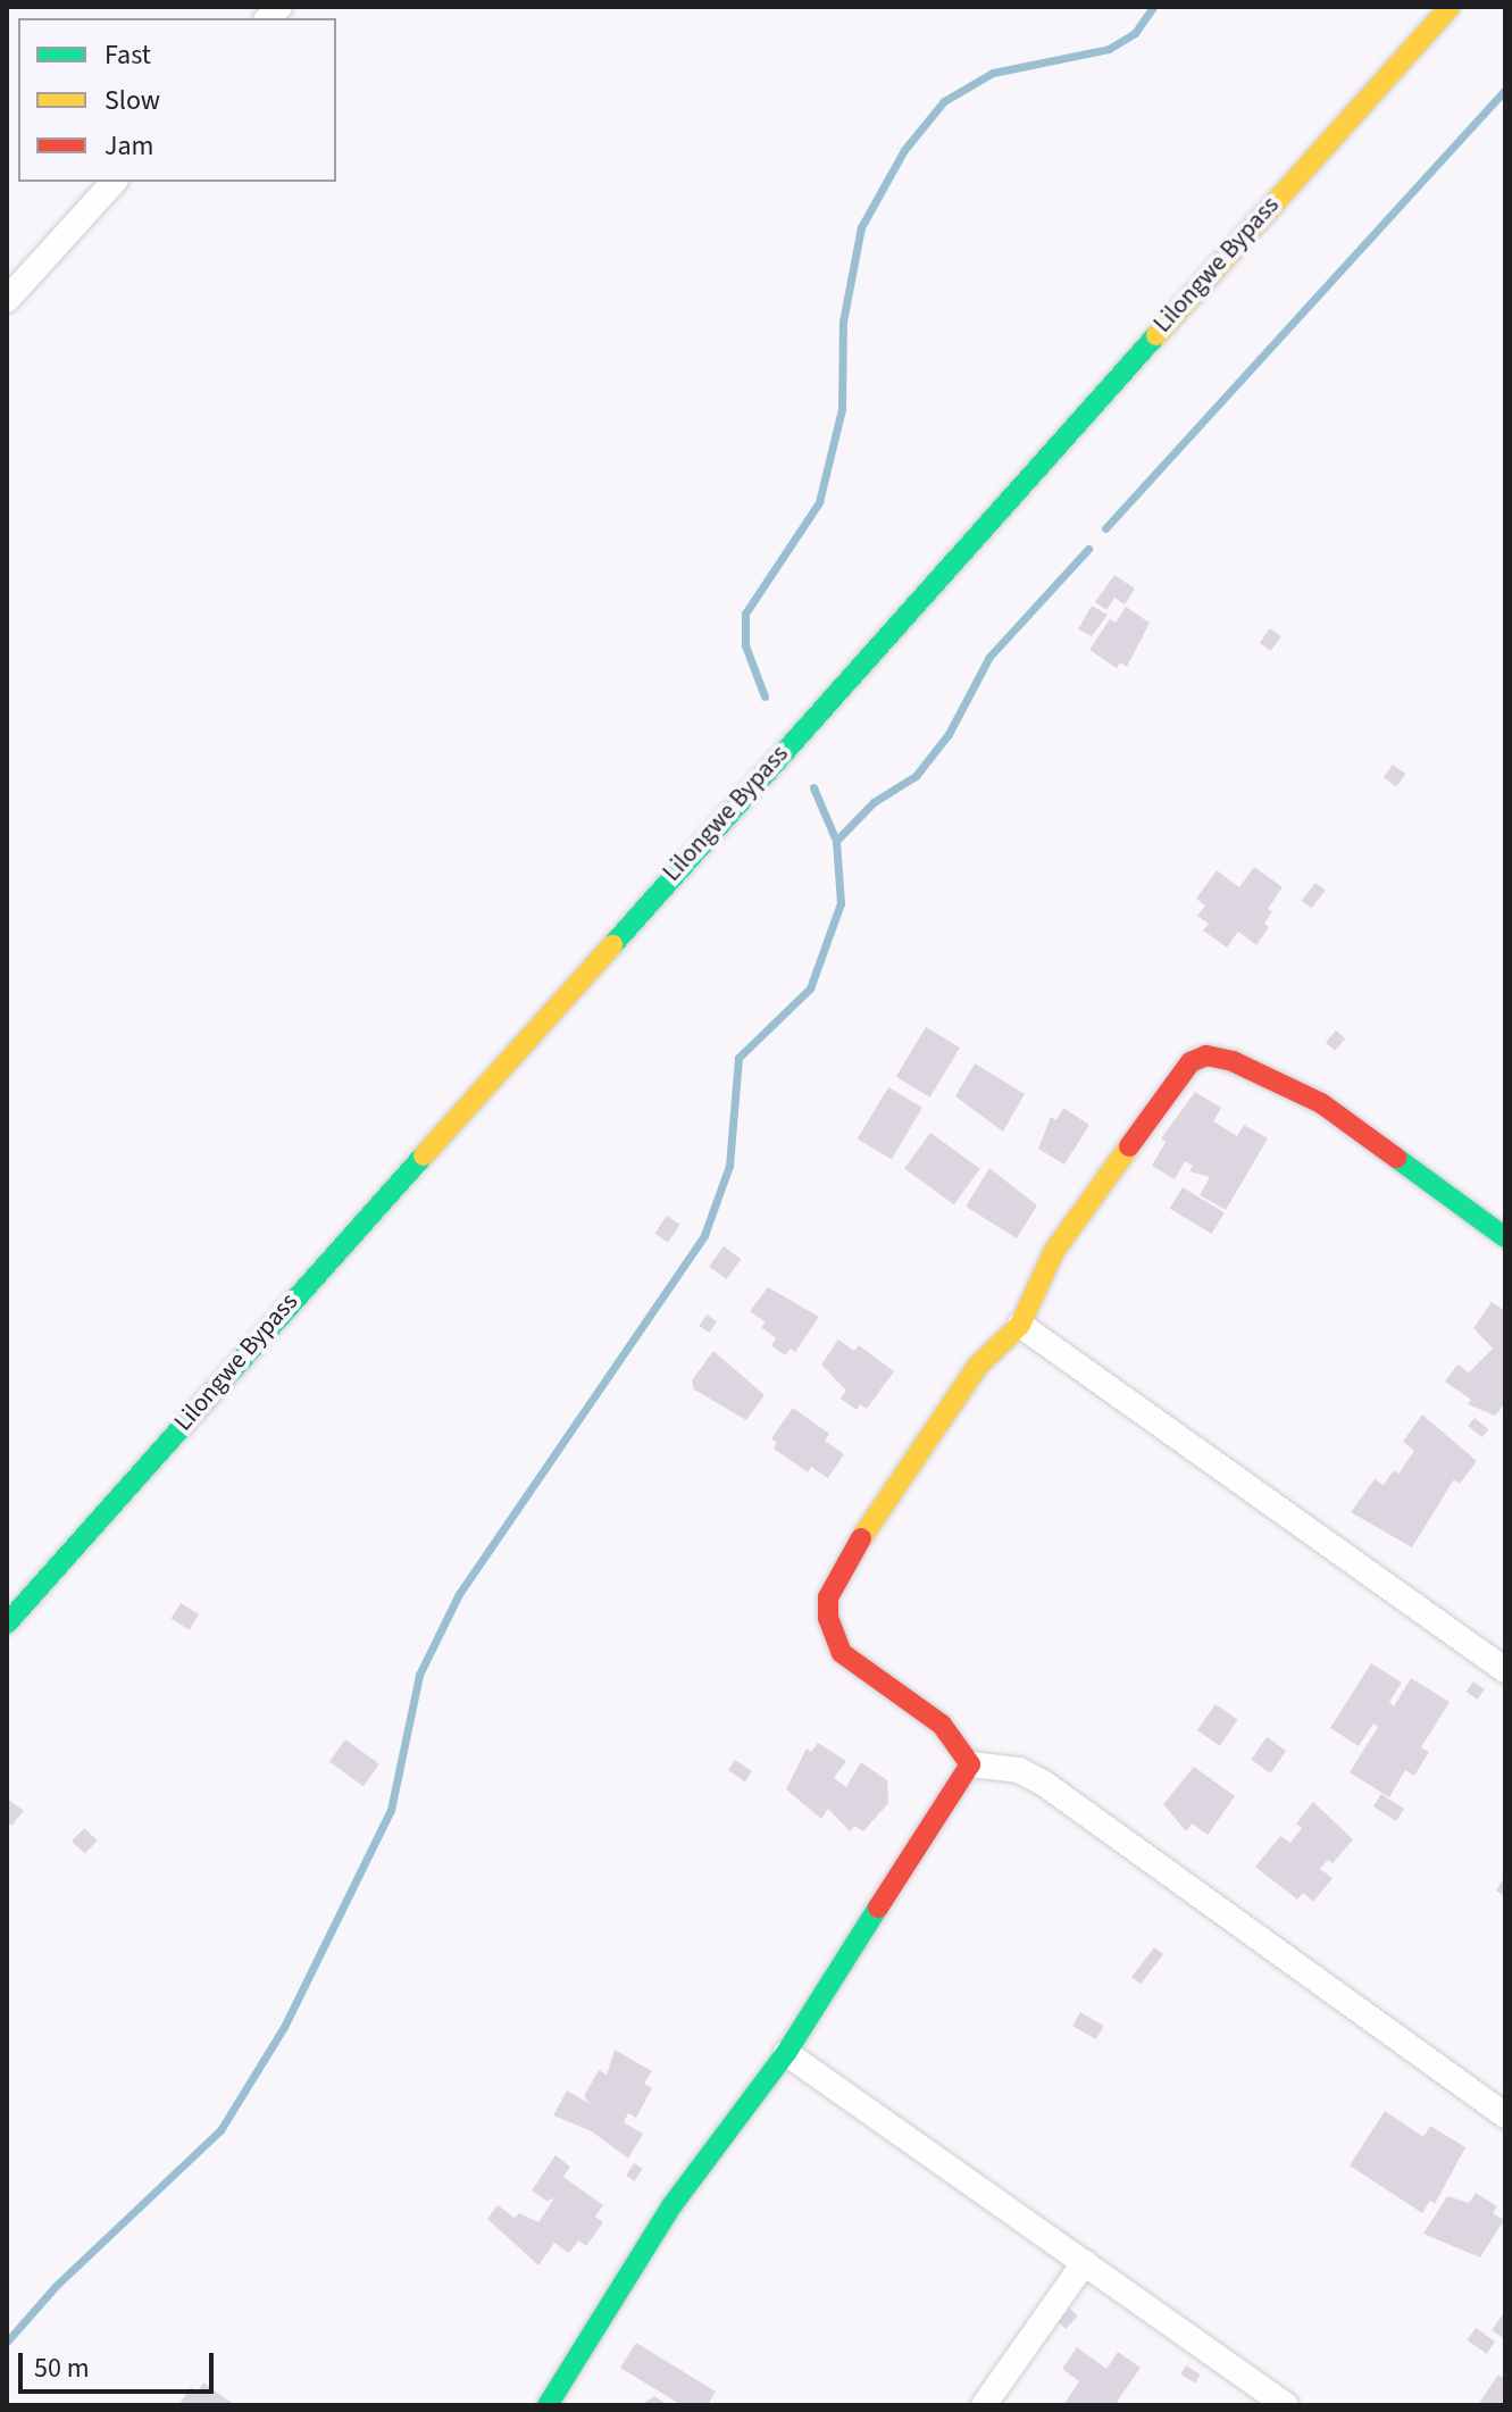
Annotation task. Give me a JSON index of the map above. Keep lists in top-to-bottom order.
{
  "streets": {
    "main road": ["Lilongwe Bypass"]
  },
  "legend": ["Fast", "Slow", "Jam"],
  "scale_bar": "50 m"
}
